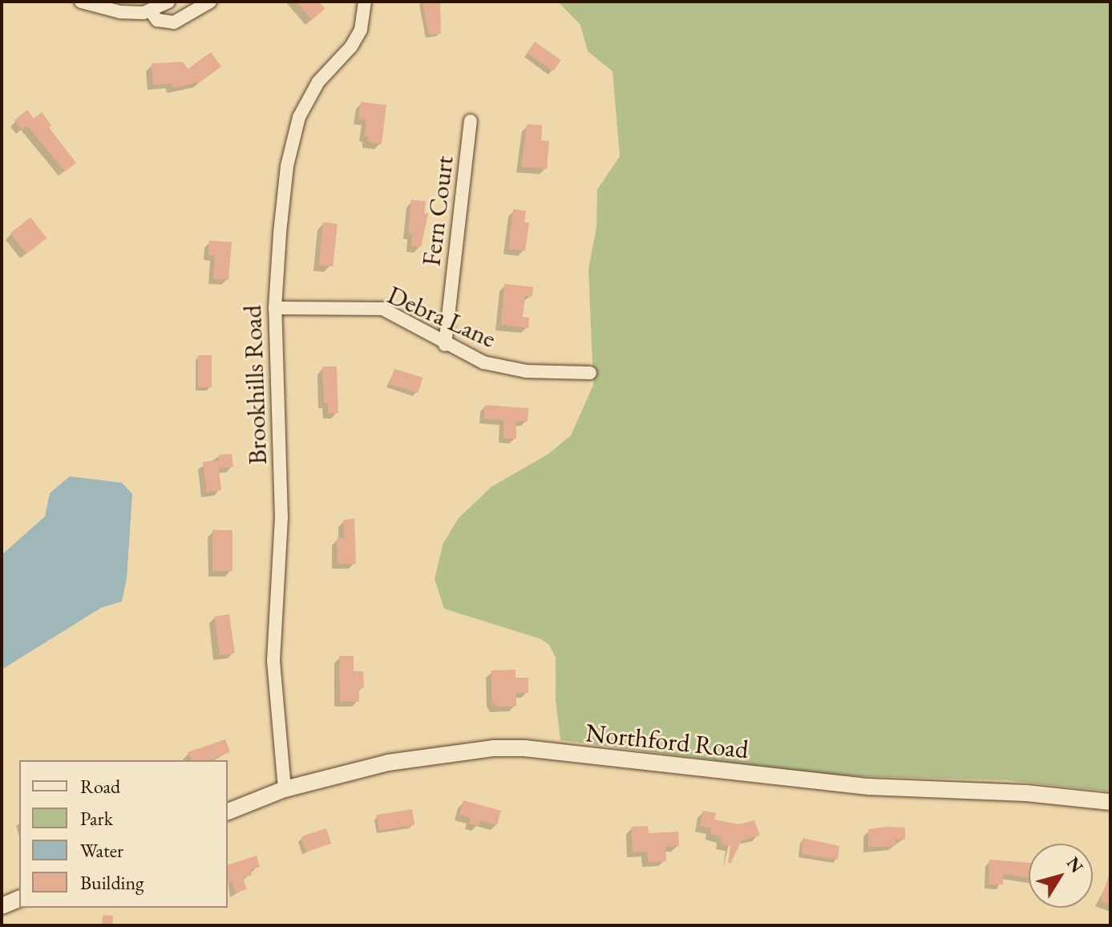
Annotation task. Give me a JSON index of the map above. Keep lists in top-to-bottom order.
{
  "streets": {
    "street": [
      "Fern Court",
      "Debra Lane",
      "Brookhills Road",
      "Northford Road"
    ]
  },
  "crossings": [
    ["Fern Court", "Debra Lane"],
    ["Debra Lane", "Brookhills Road"],
    ["Brookhills Road", "Northford Road"]
  ],
  "legend": [
    "Road",
    "Park",
    "Water",
    "Building"
  ],
  "north": "top right"
}
